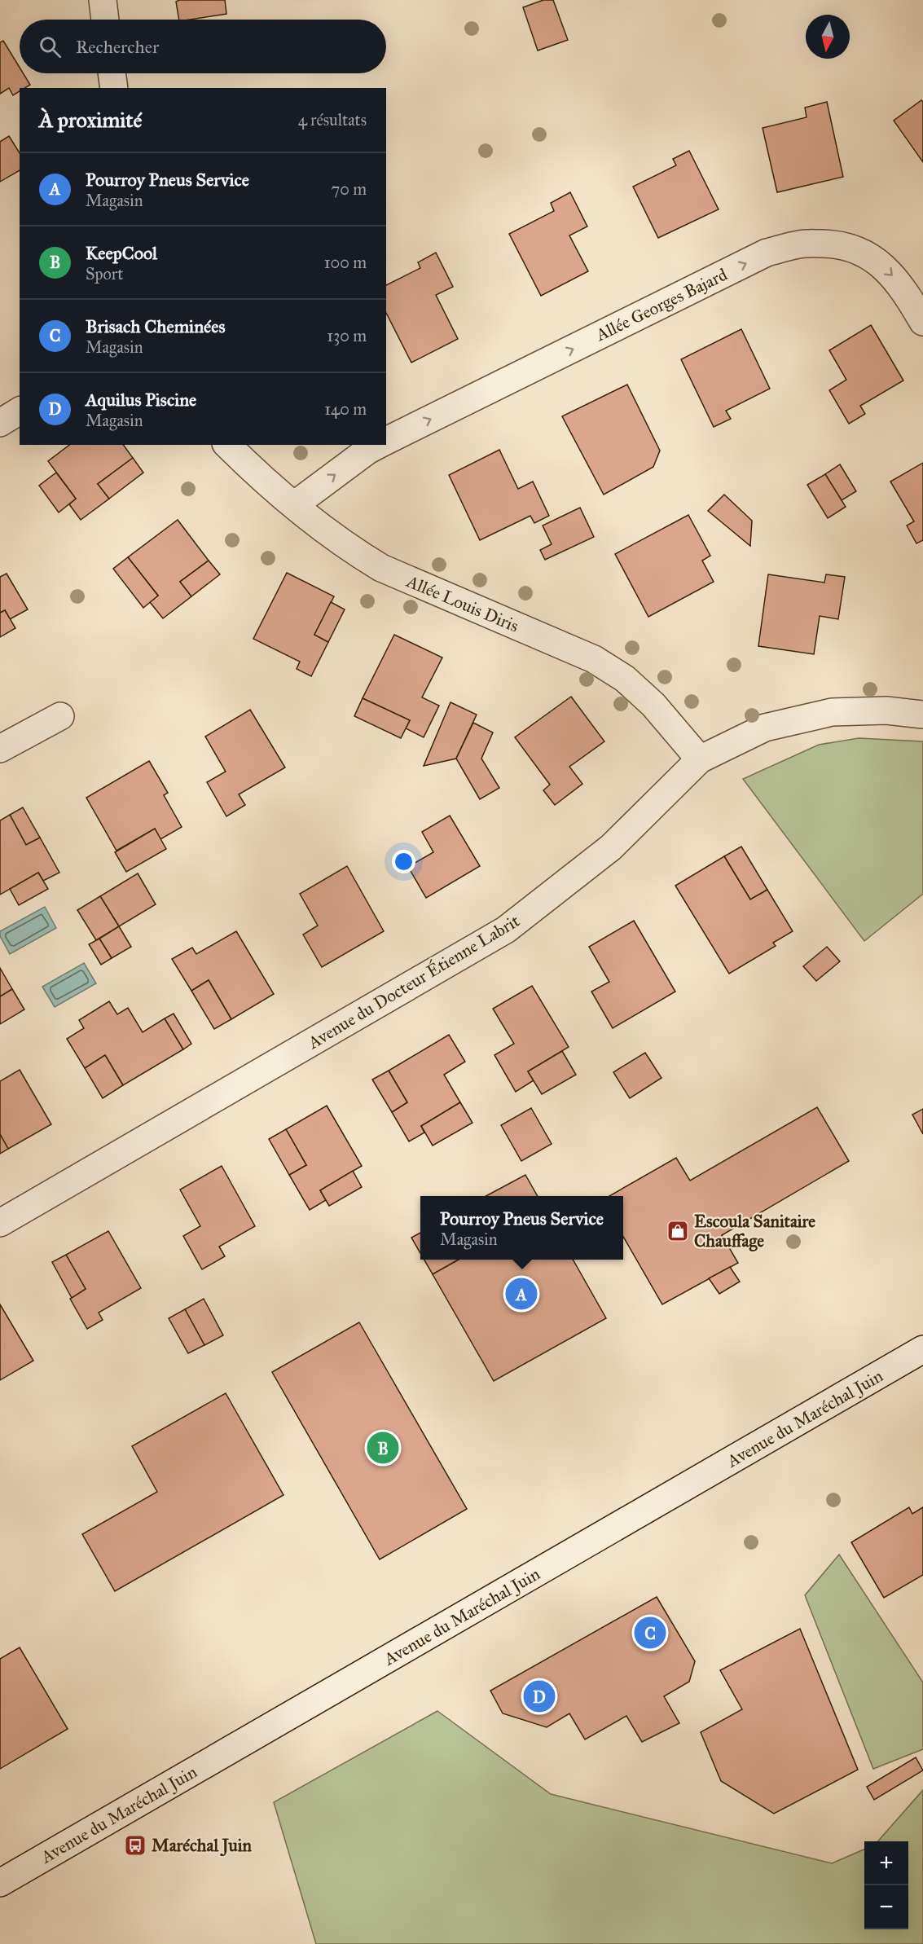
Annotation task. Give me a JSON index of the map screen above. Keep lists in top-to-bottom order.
{
  "streets": {
    "street": [
      "Allée Georges Bajard",
      "Allée Louis Diris",
      "Avenue du Docteur Étienne Labrit",
      "Avenue du Maréchal Juin"
    ]
  },
  "crossings": [
    ["Allée Louis Diris", "Avenue du Docteur Étienne Labrit"]
  ],
  "one_way": ["Allée Georges Bajard"],
  "places": {
    "shop": ["Escoula Sanitaire Chauffage"],
    "bus stop": ["Maréchal Juin"]
  },
  "north": "bottom",
  "page": {
    "search": "Rechercher",
    "heading": ["À proximité", "4 résultats"],
    "list": [
      {
        "mark": "A",
        "name": "Pourroy Pneus Service",
        "note": "Magasin",
        "value": "70 m"
      },
      {
        "mark": "B",
        "name": "KeepCool",
        "note": "Sport",
        "value": "100 m"
      },
      {
        "mark": "C",
        "name": "Brisach Cheminées",
        "note": "Magasin",
        "value": "130 m"
      },
      {
        "mark": "D",
        "name": "Aquilus Piscine",
        "note": "Magasin",
        "value": "140 m"
      }
    ],
    "popup": ["Pourroy Pneus Service", "Magasin"],
    "pins": [
      "A",
      "B",
      "C",
      "D"
    ],
    "map_buttons": ["+", "−"]
  }
}
